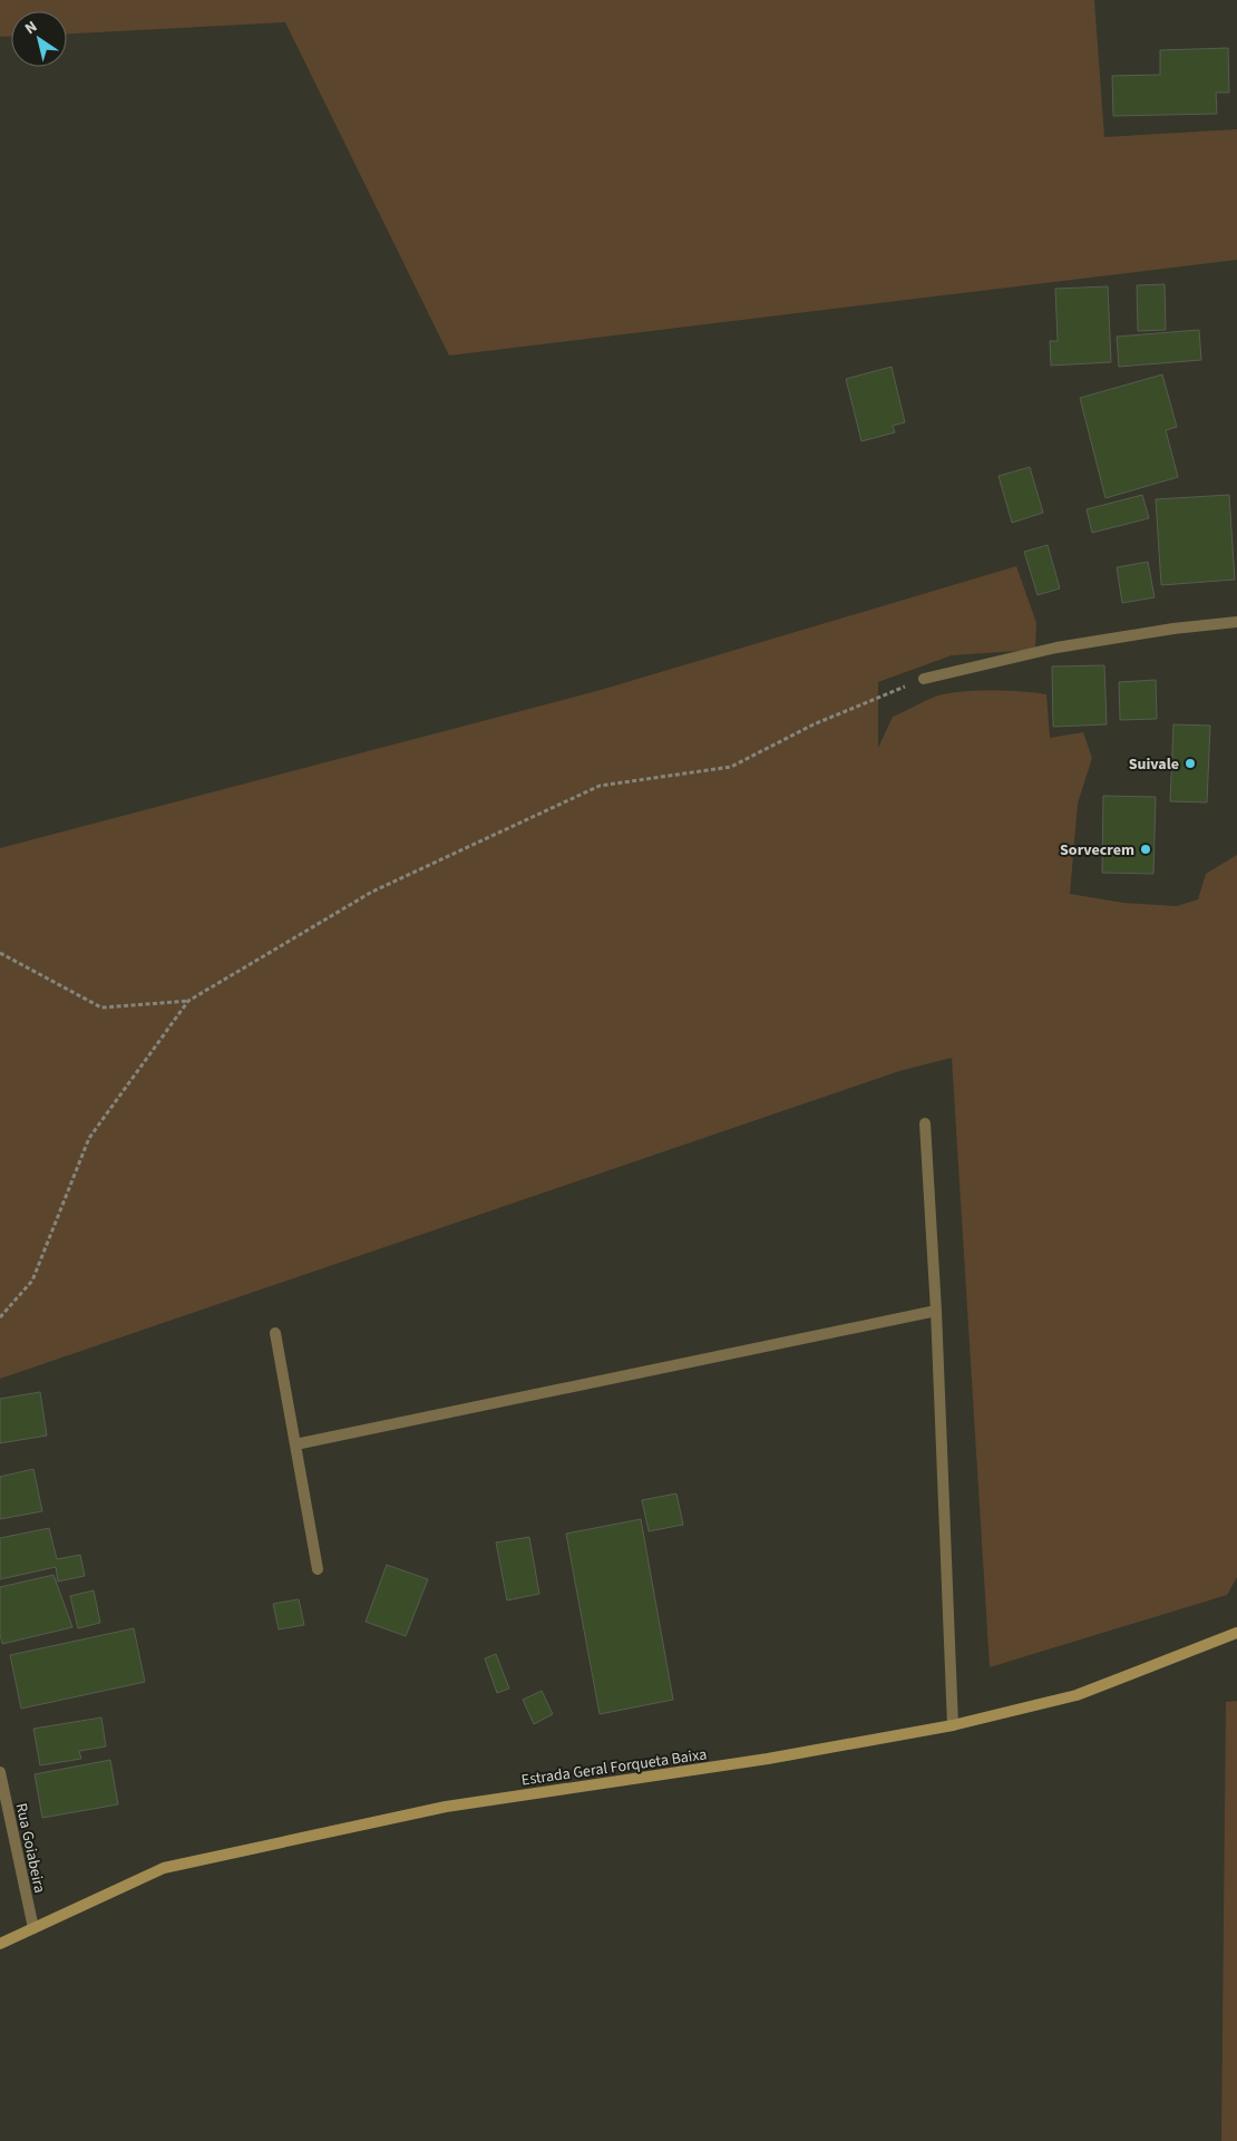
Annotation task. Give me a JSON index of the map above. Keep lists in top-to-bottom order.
{
  "streets": {
    "street": ["Estrada Geral Forqueta Baixa", "Rua Goiabeira"]
  },
  "crossings": [
    ["Estrada Geral Forqueta Baixa", "Rua Goiabeira"]
  ],
  "places": ["Suivale", "Sorvecrem"],
  "north": "top left"
}
